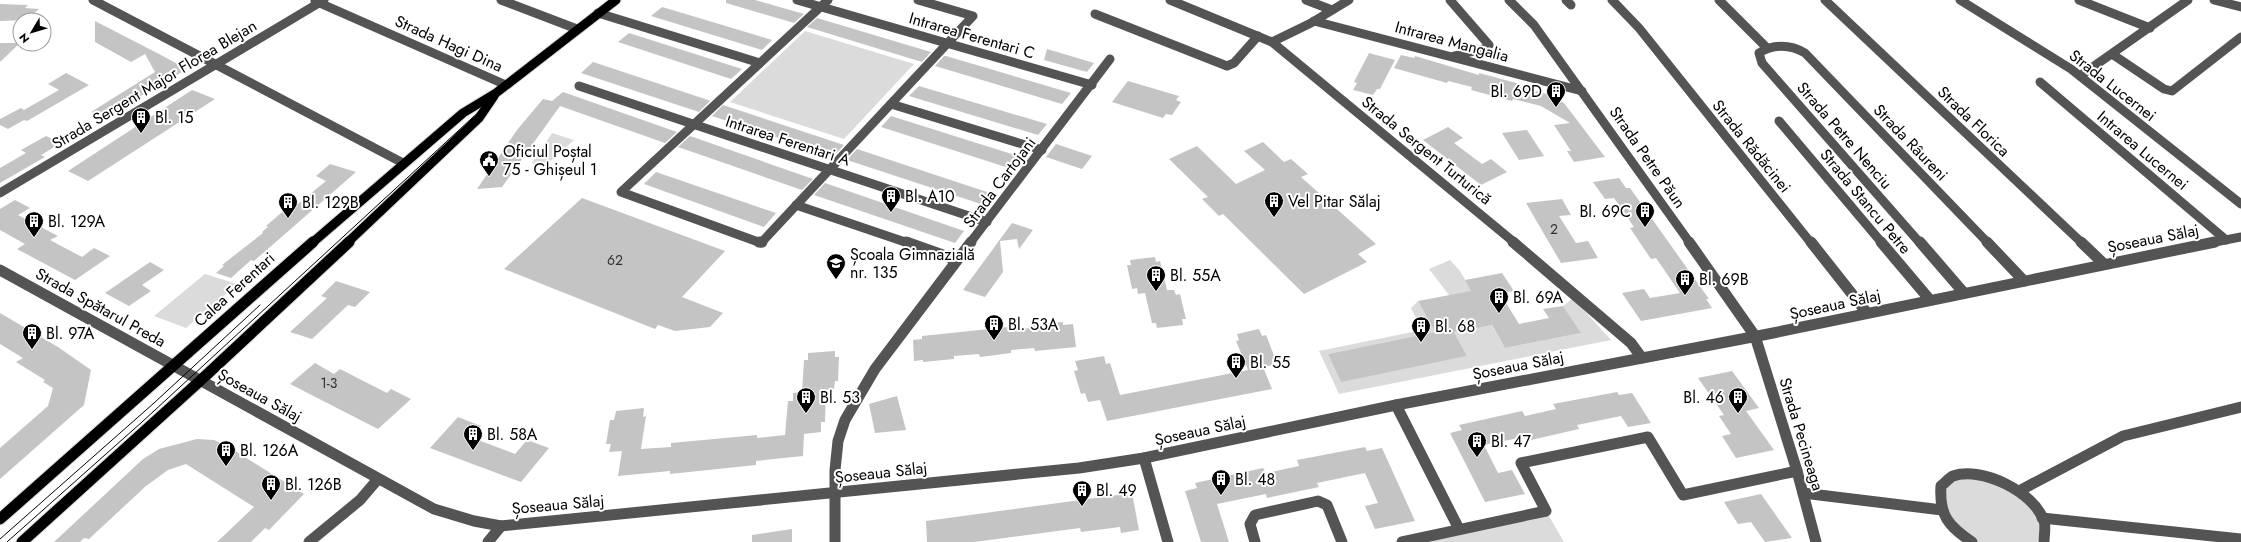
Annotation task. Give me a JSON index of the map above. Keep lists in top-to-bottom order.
{
  "streets": {
    "main road": ["Calea Ferentari"],
    "street": [
      "Intrarea Ferentari C",
      "Intrarea Mangalia",
      "Strada Hagi Dina",
      "Strada Sergent Major Florea Blejan",
      "Strada Lucernei",
      "Strada Florica",
      "Strada Petre Nenciu",
      "Intrarea Ferentari A",
      "Strada Râureni",
      "Strada Rădăcinei",
      "Strada Sergent Turturică",
      "Intrarea Lucernei",
      "Strada Petre Păun",
      "Strada Cartojani",
      "Strada Stancu Petre",
      "Șoseaua Sălaj",
      "Strada Spătarul Preda",
      "Strada Pecineaga"
    ]
  },
  "crossings": [
    ["Intrarea Ferentari C", "Strada Cartojani"],
    ["Intrarea Mangalia", "Strada Petre Păun"],
    ["Strada Hagi Dina", "Strada Sergent Major Florea Blejan"],
    ["Strada Hagi Dina", "Calea Ferentari"],
    ["Strada Florica", "Șoseaua Sălaj"],
    ["Strada Petre Nenciu", "Strada Râureni"],
    ["Strada Petre Nenciu", "Șoseaua Sălaj"],
    ["Intrarea Ferentari A", "Strada Cartojani"],
    ["Strada Râureni", "Șoseaua Sălaj"],
    ["Strada Rădăcinei", "Șoseaua Sălaj"],
    ["Strada Sergent Turturică", "Șoseaua Sălaj"],
    ["Intrarea Lucernei", "Șoseaua Sălaj"],
    ["Strada Petre Păun", "Șoseaua Sălaj"],
    ["Strada Petre Păun", "Strada Pecineaga"],
    ["Strada Cartojani", "Șoseaua Sălaj"],
    ["Strada Stancu Petre", "Șoseaua Sălaj"],
    ["Șoseaua Sălaj", "Calea Ferentari"],
    ["Șoseaua Sălaj", "Strada Spătarul Preda"],
    ["Șoseaua Sălaj", "Strada Pecineaga"],
    ["Calea Ferentari", "Strada Spătarul Preda"]
  ],
  "places": {
    "building": [
      "Bl. 69D",
      "Bl. 15",
      "Bl. A10",
      "Vel Pitar Sălaj",
      "Bl. 129B",
      "Bl. 69C",
      "Bl. 129A",
      "Bl. 55A",
      "Bl. 69B",
      "Bl. 69A",
      "Bl. 53A",
      "Bl. 68",
      "Bl. 97A",
      "Bl. 55",
      "Bl. 53",
      "Bl. 46",
      "Bl. 58A",
      "Bl. 47",
      "Bl. 126A",
      "Bl. 48",
      "Bl. 126B",
      "Bl. 49"
    ],
    "public building": ["Oficiul Poștal 75 - Ghișeul 1"],
    "school or university": ["Școala Gimnazială nr. 135"]
  },
  "house_numbers": ["2", "62", "1-3"],
  "north": "bottom left"
}
